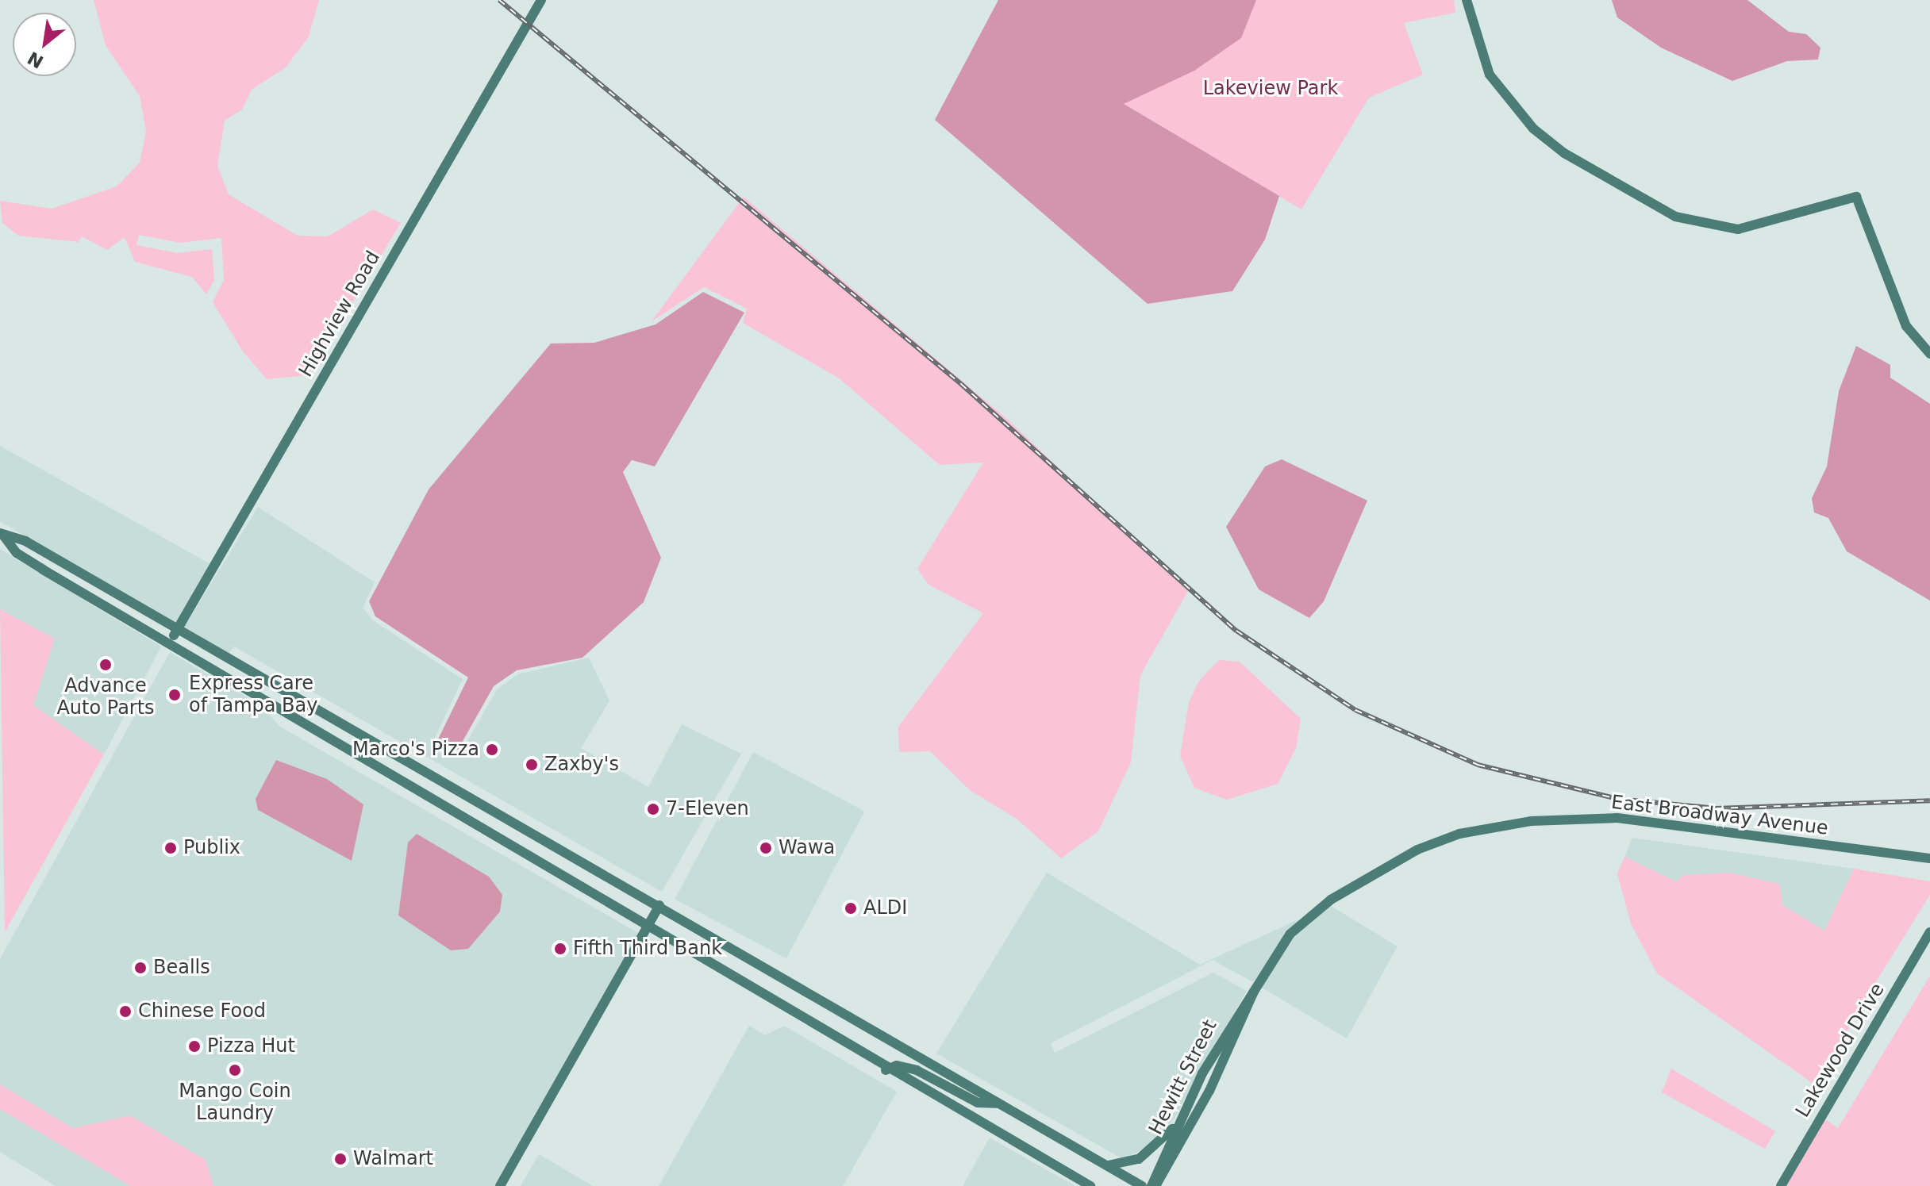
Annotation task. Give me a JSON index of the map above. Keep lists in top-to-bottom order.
{
  "streets": {
    "main road": [
      "Highview Road",
      "East Broadway Avenue",
      "Lakewood Drive",
      "Hewitt Street"
    ]
  },
  "crossings": [
    ["East Broadway Avenue", "Hewitt Street"]
  ],
  "parks": ["Lakeview Park"],
  "places": [
    "Advance Auto Parts",
    "Express Care of Tampa Bay",
    "Marco's Pizza",
    "Zaxby's",
    "7-Eleven",
    "Publix",
    "Wawa",
    "ALDI",
    "Fifth Third Bank",
    "Bealls",
    "Chinese Food",
    "Pizza Hut",
    "Mango Coin Laundry",
    "Walmart"
  ],
  "north": "bottom left"
}
